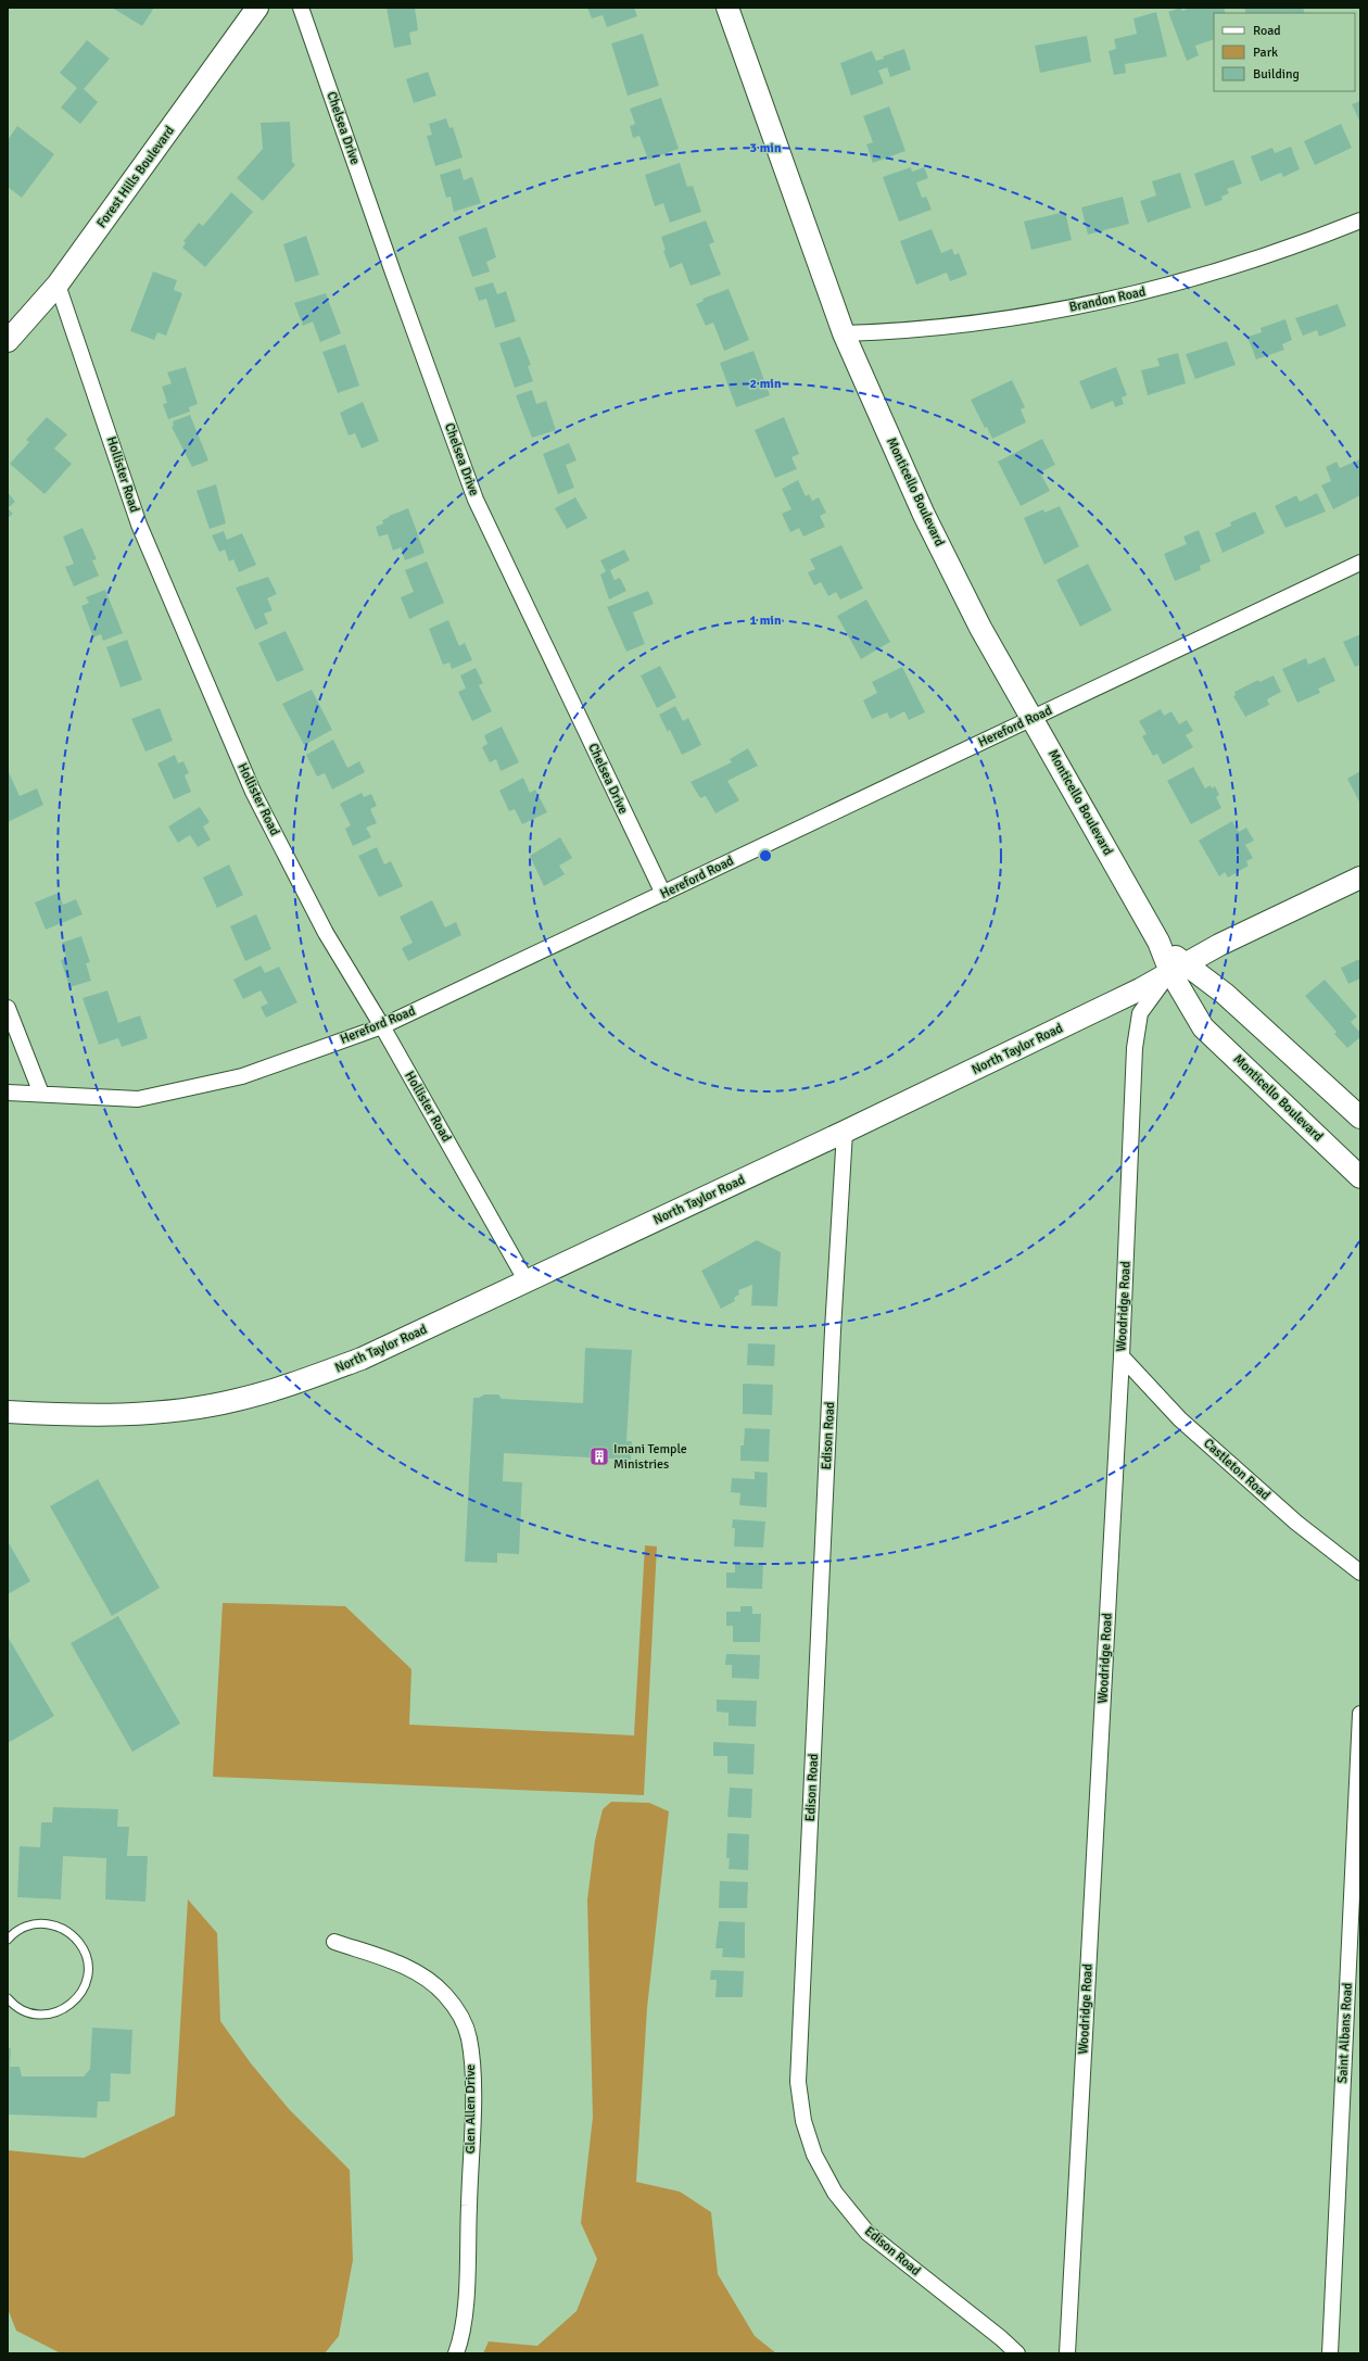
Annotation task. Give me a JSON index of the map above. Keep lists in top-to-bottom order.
{
  "streets": {
    "street": [
      "Chelsea Drive",
      "Forest Hills Boulevard",
      "Brandon Road",
      "Hollister Road",
      "Monticello Boulevard",
      "Hereford Road",
      "North Taylor Road",
      "Woodridge Road",
      "Edison Road",
      "Castleton Road",
      "Saint Albans Road",
      "Glen Allen Drive"
    ]
  },
  "crossings": [
    ["Chelsea Drive", "Hereford Road"],
    ["Forest Hills Boulevard", "Hollister Road"],
    ["Brandon Road", "Monticello Boulevard"],
    ["Hollister Road", "Hereford Road"],
    ["Hollister Road", "North Taylor Road"],
    ["Monticello Boulevard", "Hereford Road"],
    ["Monticello Boulevard", "North Taylor Road"],
    ["Monticello Boulevard", "Woodridge Road"],
    ["North Taylor Road", "Woodridge Road"],
    ["North Taylor Road", "Edison Road"],
    ["Woodridge Road", "Castleton Road"]
  ],
  "places": {
    "building": ["Imani Temple Ministries"]
  },
  "legend": ["Road", "Park", "Building"],
  "rings": ["3 min", "2 min", "1 min"]
}
